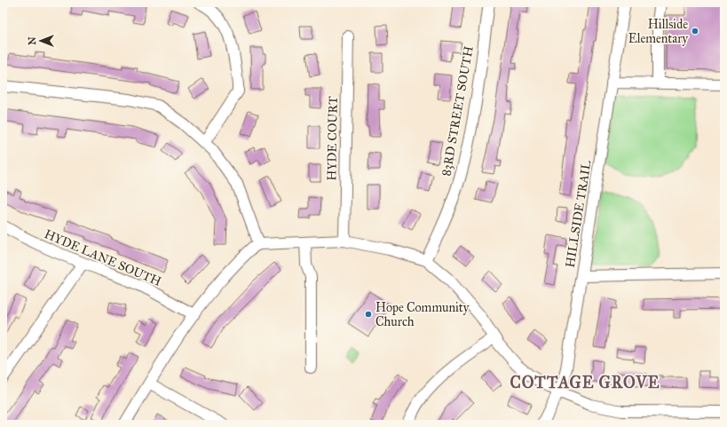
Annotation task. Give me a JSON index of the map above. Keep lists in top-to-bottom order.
{
  "streets": {
    "street": [
      "83RD STREET SOUTH",
      "HYDE COURT",
      "HILLSIDE TRAIL",
      "HYDE LANE SOUTH"
    ]
  },
  "districts": ["COTTAGE GROVE"],
  "places": ["Hillside Elementary", "Hope Community Church"],
  "north": "left"
}
